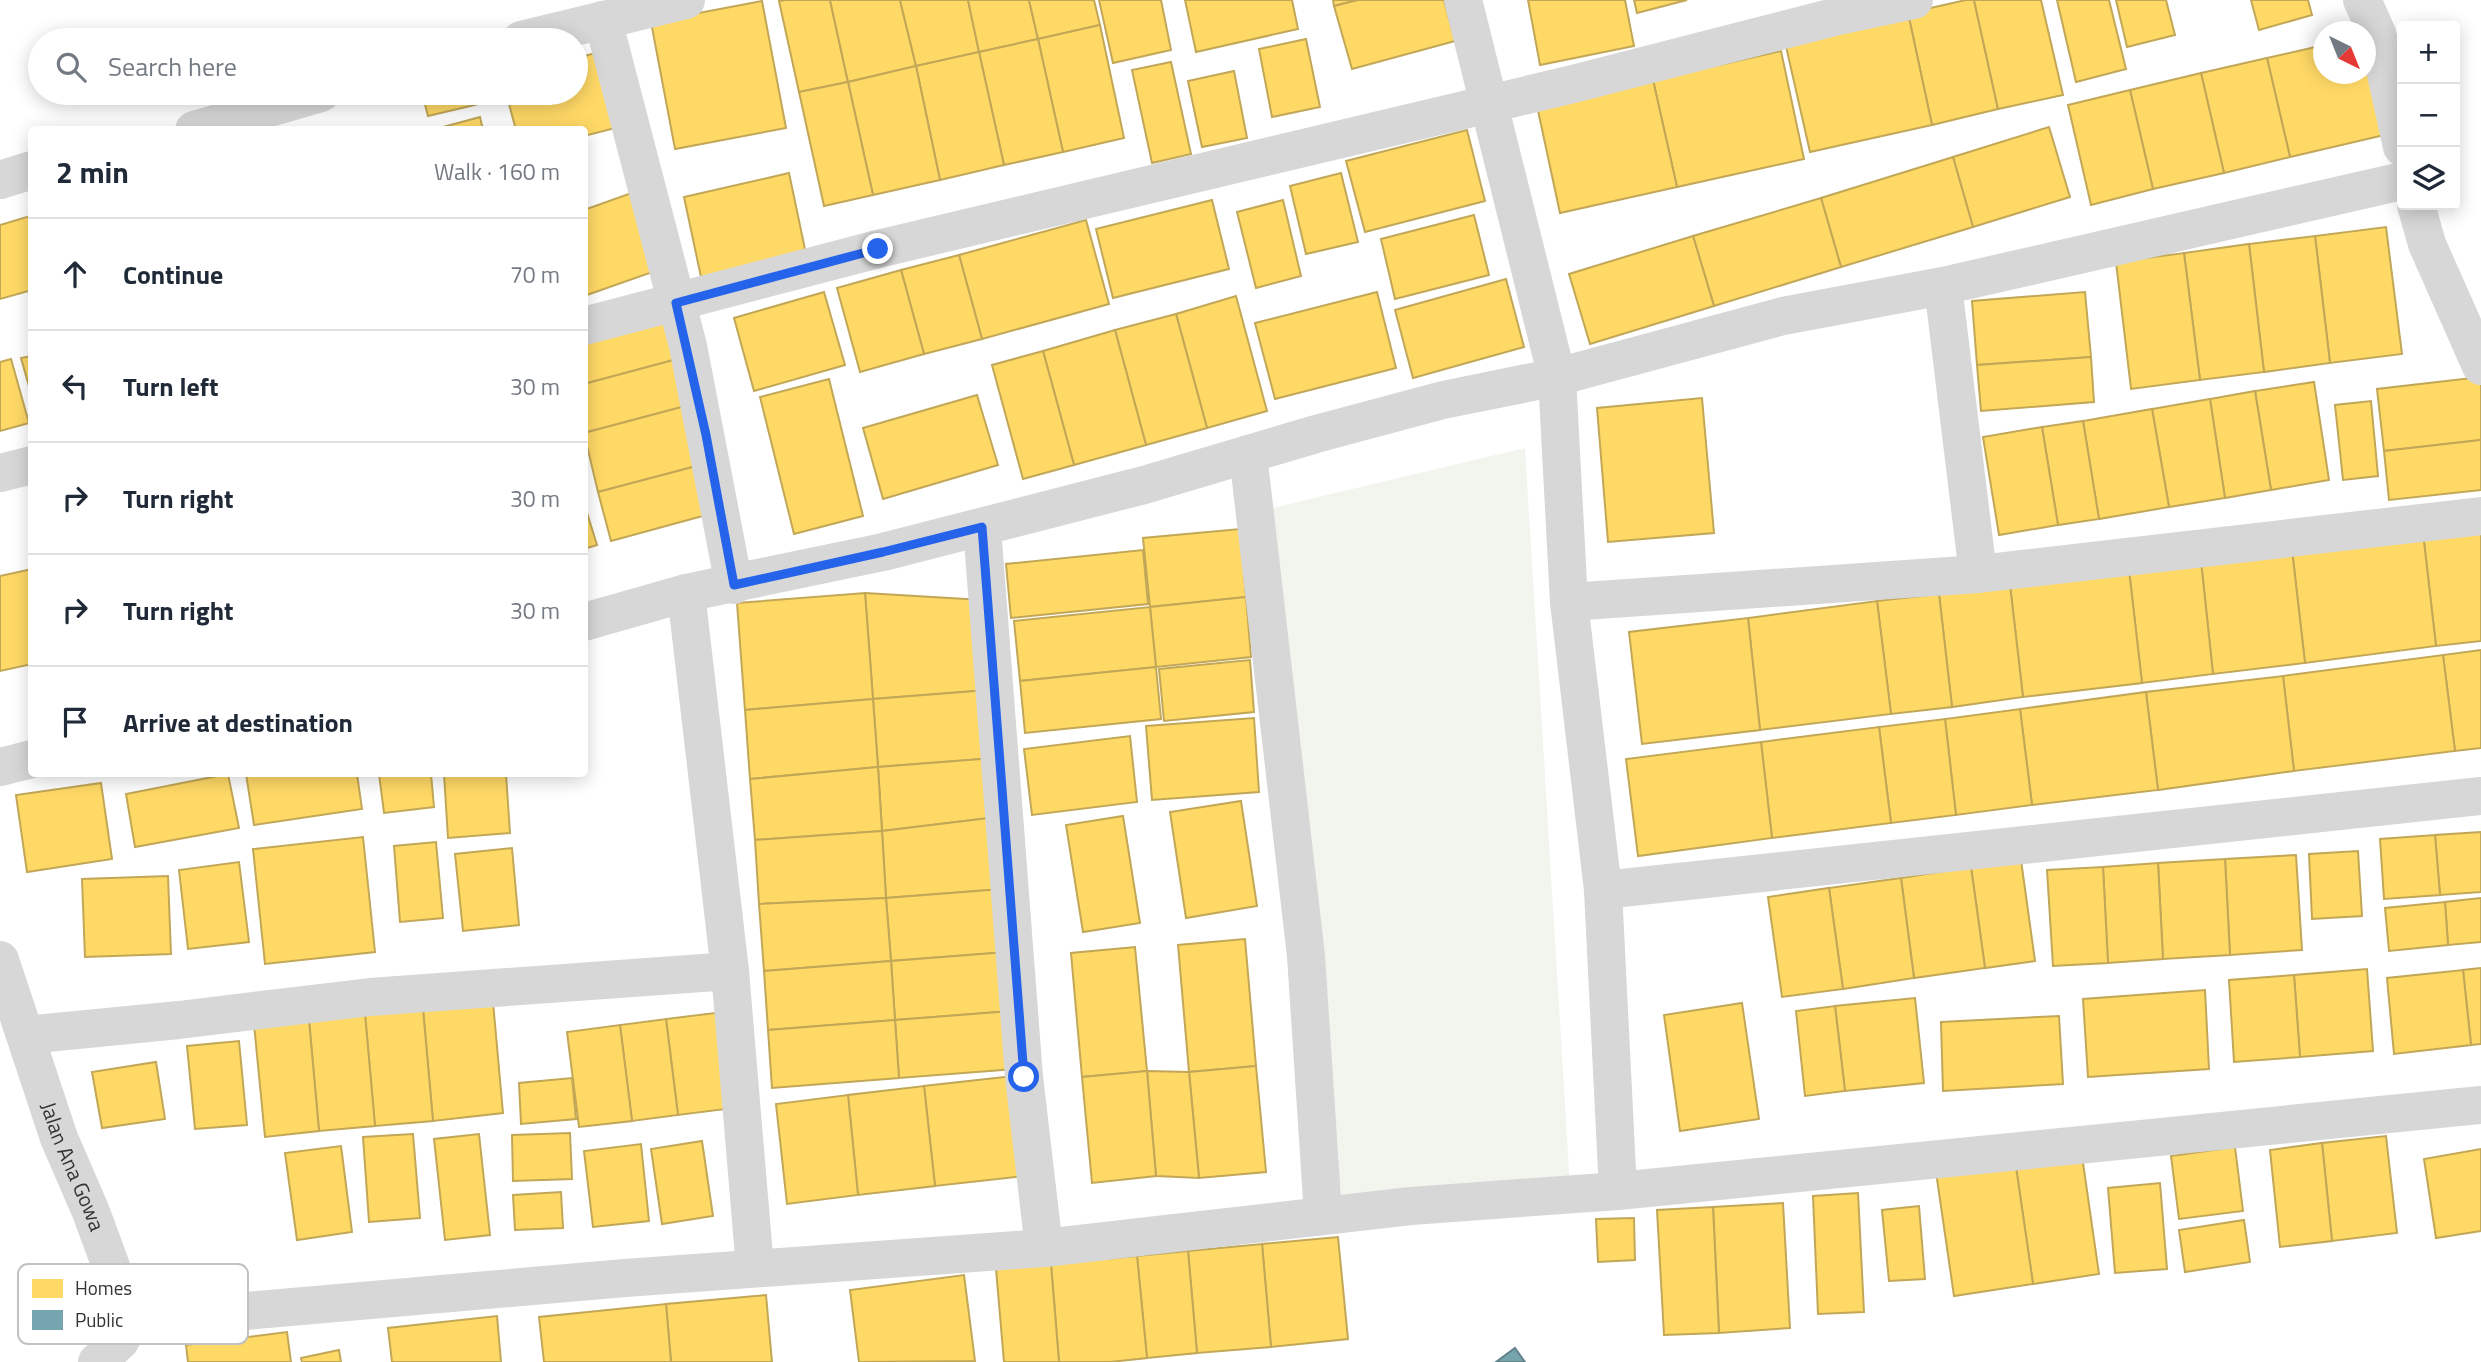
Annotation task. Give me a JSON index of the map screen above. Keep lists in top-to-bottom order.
{
  "streets": {
    "street": ["Jalan Ana Gowa"]
  },
  "legend": ["Homes", "Public"],
  "north": "bottom right",
  "page": {
    "map_buttons": ["+", "−"],
    "search": "Search here",
    "heading": ["2 min", "Walk · 160 m"],
    "list": [
      ["Continue", "70 m"],
      ["Turn left", "30 m"],
      ["Turn right", "30 m"],
      ["Turn right", "30 m"],
      "Arrive at destination"
    ]
  }
}
